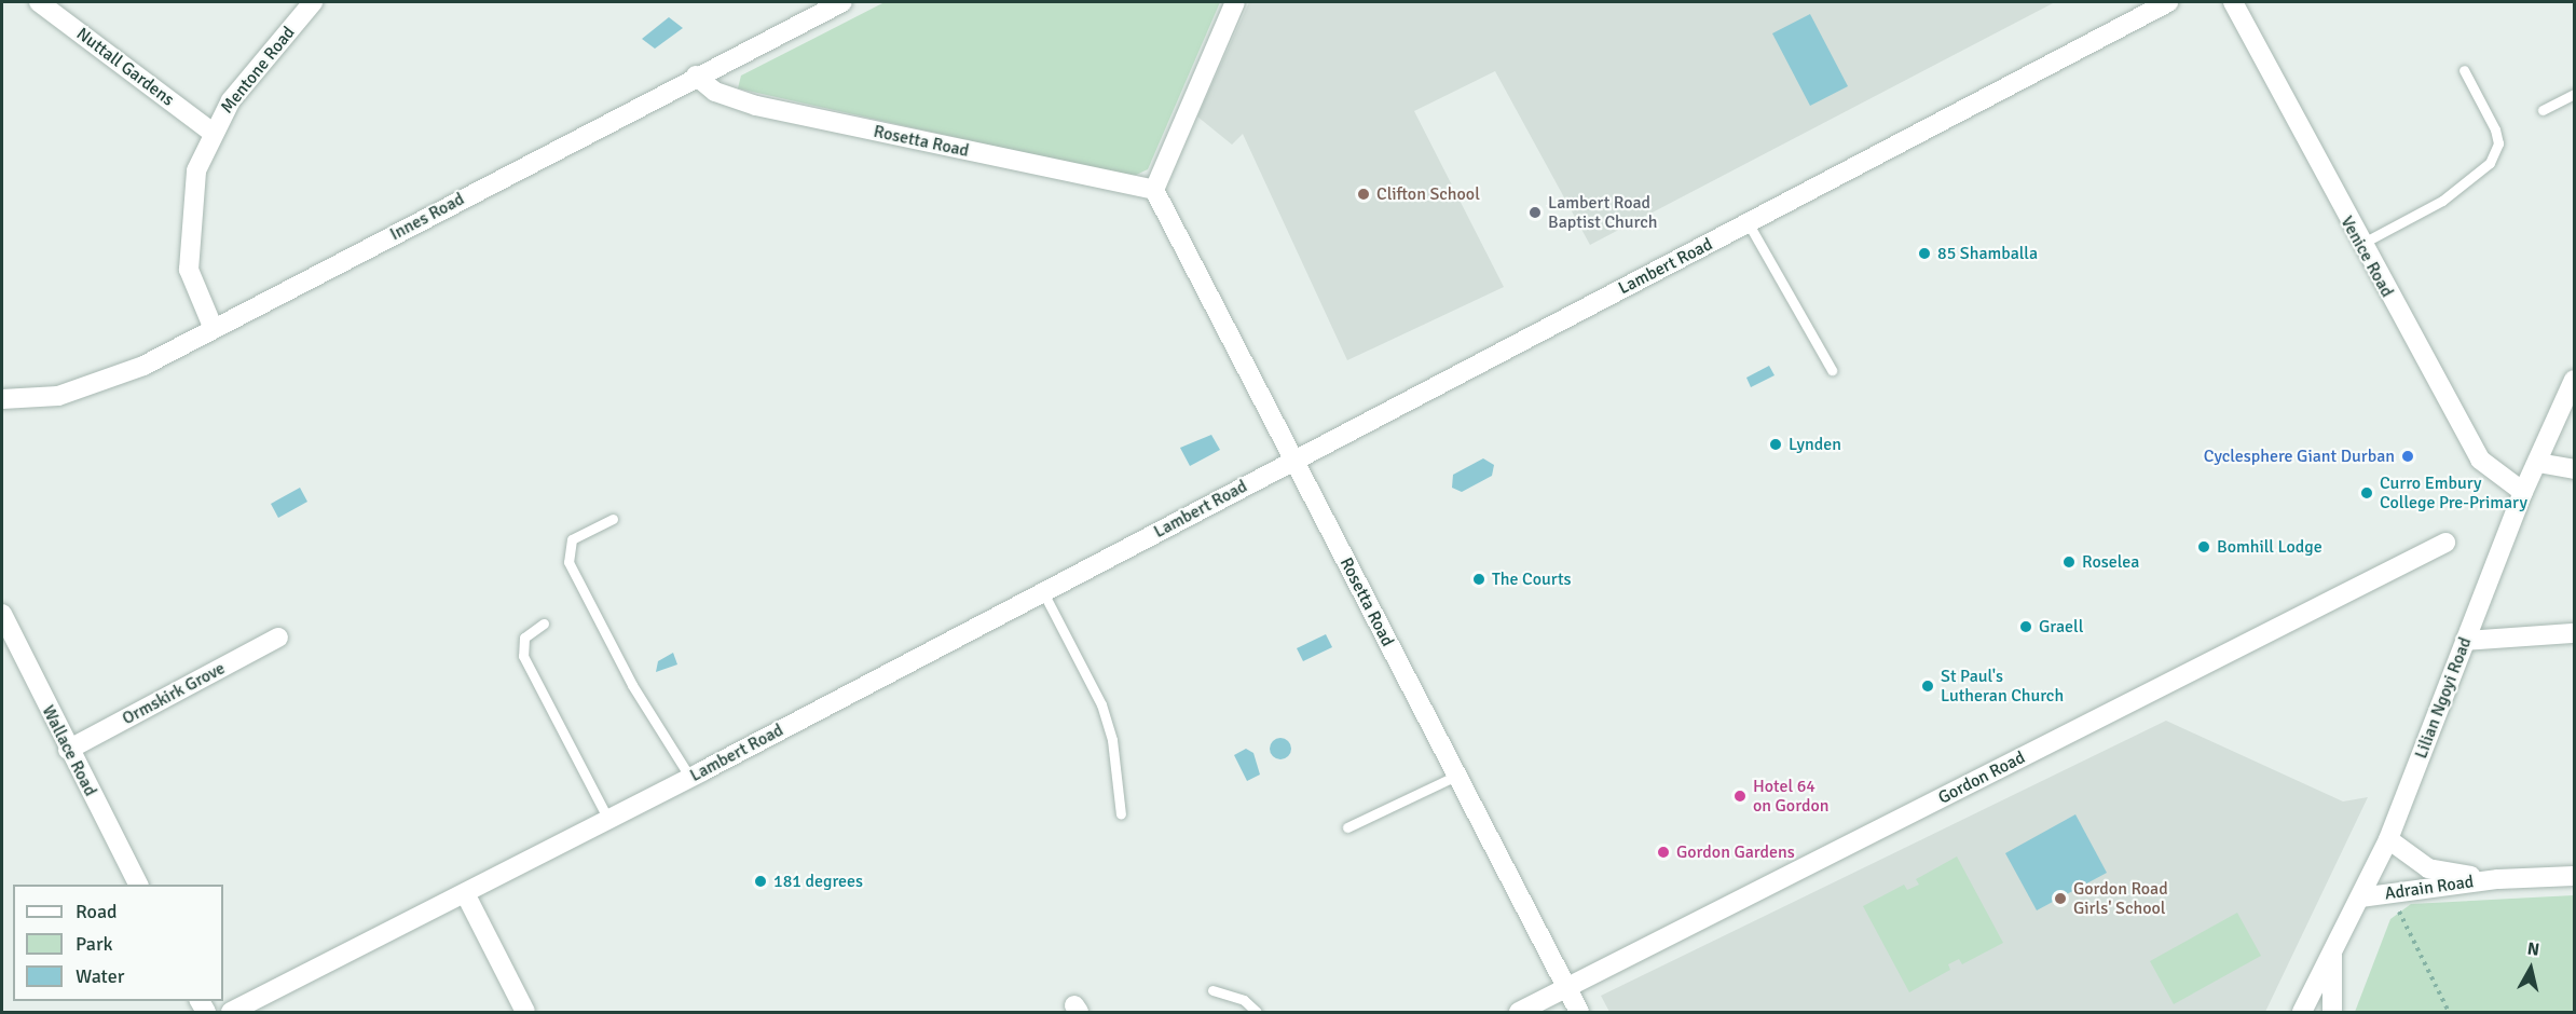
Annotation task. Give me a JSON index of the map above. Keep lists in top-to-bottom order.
{
  "streets": {
    "street": [
      "Nuttall Gardens",
      "Mentone Road",
      "Rosetta Road",
      "Innes Road",
      "Venice Road",
      "Lambert Road",
      "Ormskirk Grove",
      "Lilian Ngoyi Road",
      "Wallace Road",
      "Gordon Road",
      "Adrain Road"
    ]
  },
  "crossings": [
    ["Nuttall Gardens", "Mentone Road"],
    ["Mentone Road", "Innes Road"],
    ["Rosetta Road", "Innes Road"],
    ["Rosetta Road", "Lambert Road"],
    ["Rosetta Road", "Gordon Road"],
    ["Venice Road", "Lilian Ngoyi Road"],
    ["Ormskirk Grove", "Wallace Road"],
    ["Lilian Ngoyi Road", "Adrain Road"]
  ],
  "places": [
    "Clifton School",
    "Lambert Road Baptist Church",
    "85 Shamballa",
    "Lynden",
    "Cyclesphere Giant Durban",
    "Curro Embury College Pre-Primary",
    "Bomhill Lodge",
    "Roselea",
    "The Courts",
    "Graell",
    "St Paul's Lutheran Church",
    "Hotel 64 on Gordon",
    "Gordon Gardens",
    "181 degrees",
    "Gordon Road Girls' School"
  ],
  "legend": ["Road", "Park", "Water"],
  "north": "top"
}
